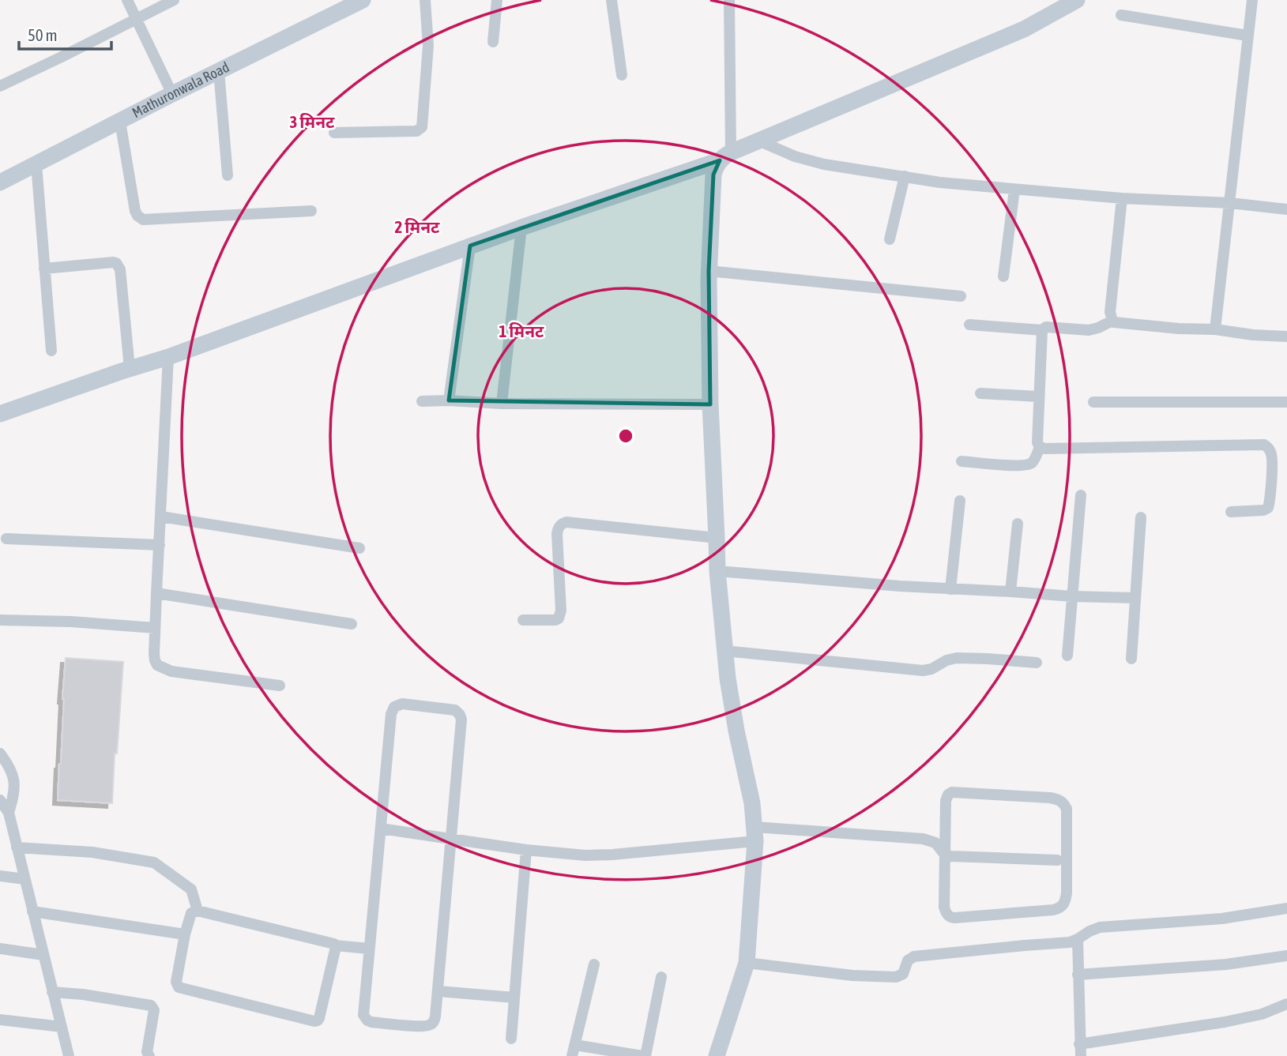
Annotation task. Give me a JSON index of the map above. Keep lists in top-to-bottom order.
{
  "streets": {
    "main road": ["Mathuronwala Road"]
  },
  "scale_bar": "50 m",
  "rings": ["3 मिनट", "2 मिनट", "1 मिनट"]
}
